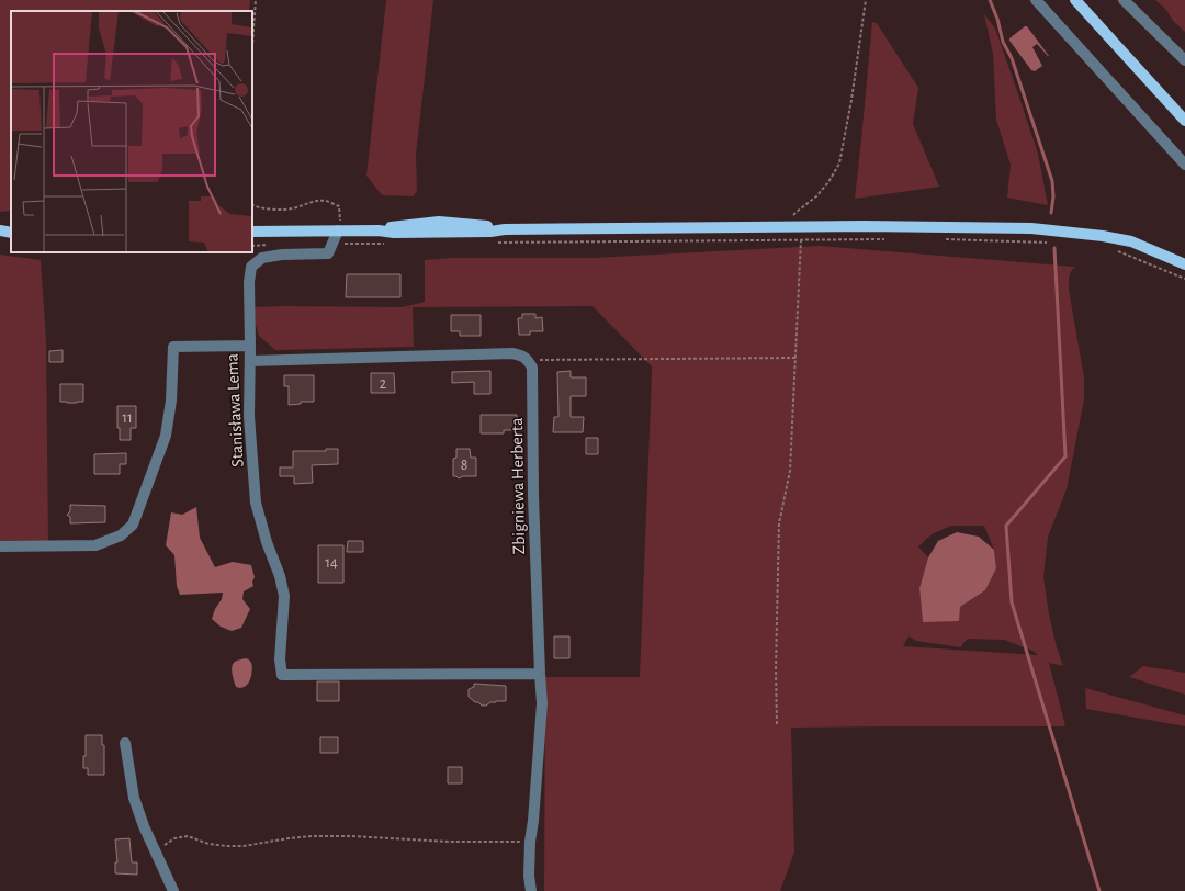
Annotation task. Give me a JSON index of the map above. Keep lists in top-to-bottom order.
{
  "streets": {
    "street": ["Stanisława Lema", "Zbigniewa Herberta"]
  },
  "crossings": [
    ["Stanisława Lema", "Zbigniewa Herberta"]
  ],
  "house_numbers": [
    "2",
    "11",
    "8",
    "14"
  ]
}
